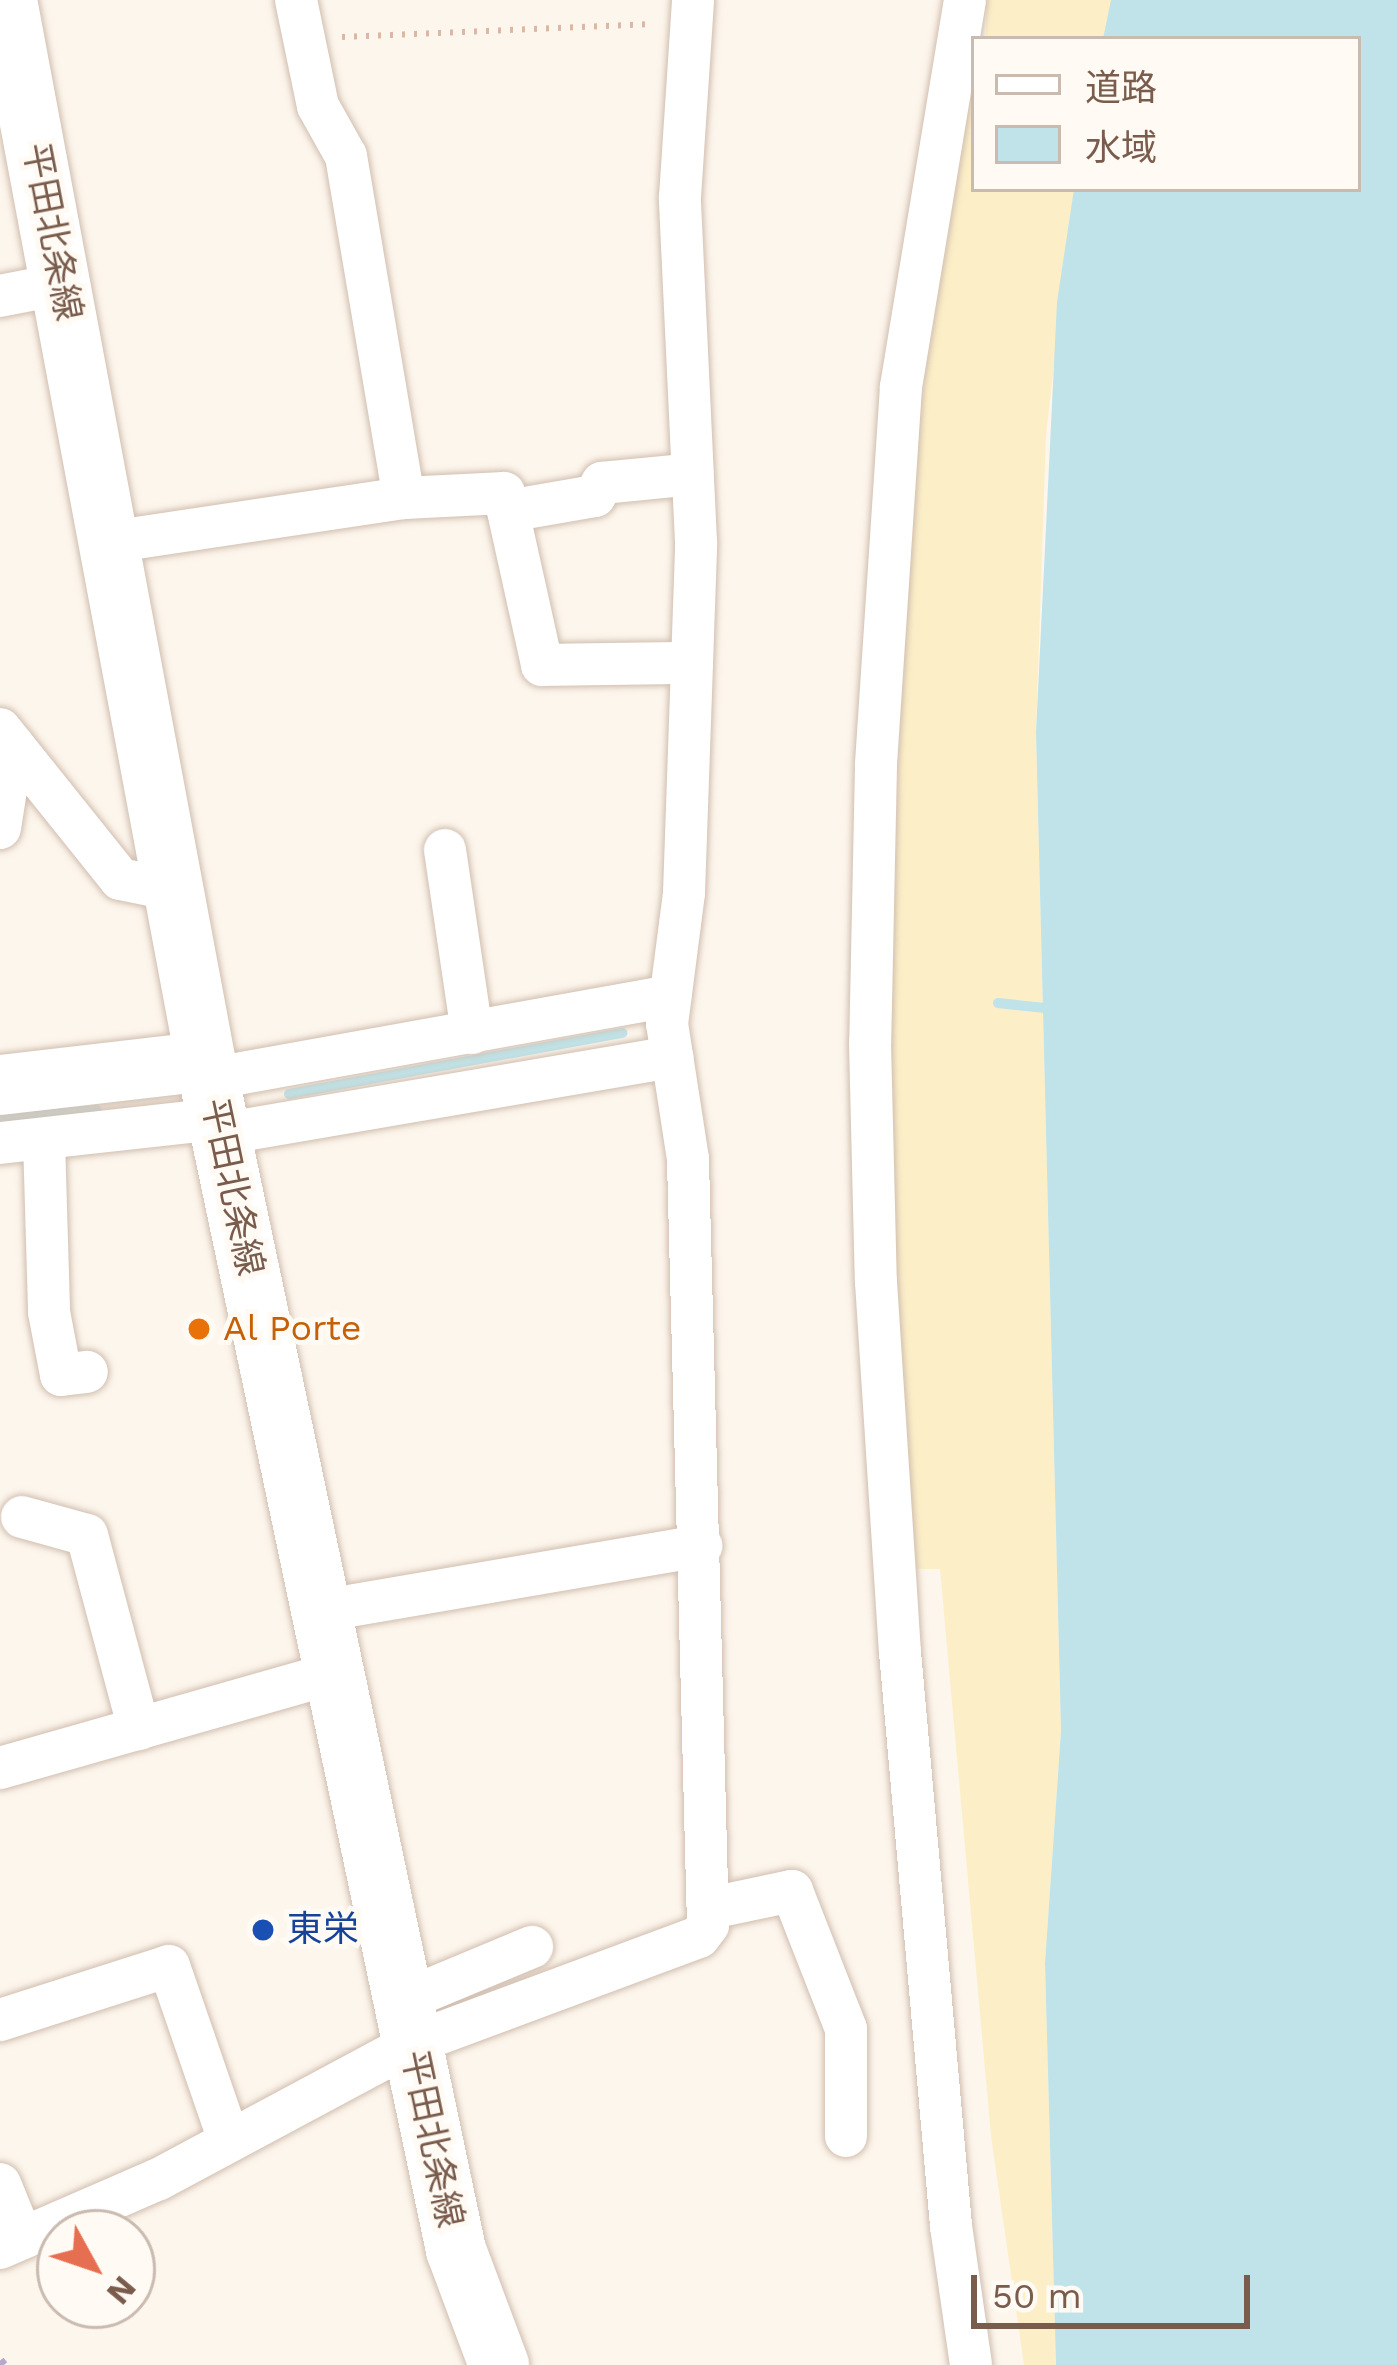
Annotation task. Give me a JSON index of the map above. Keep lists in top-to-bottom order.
{
  "streets": {
    "main road": ["平田北条線"]
  },
  "places": ["Al Porte", "東栄"],
  "legend": ["道路", "水域"],
  "scale_bar": "50 m",
  "north": "bottom right"
}
